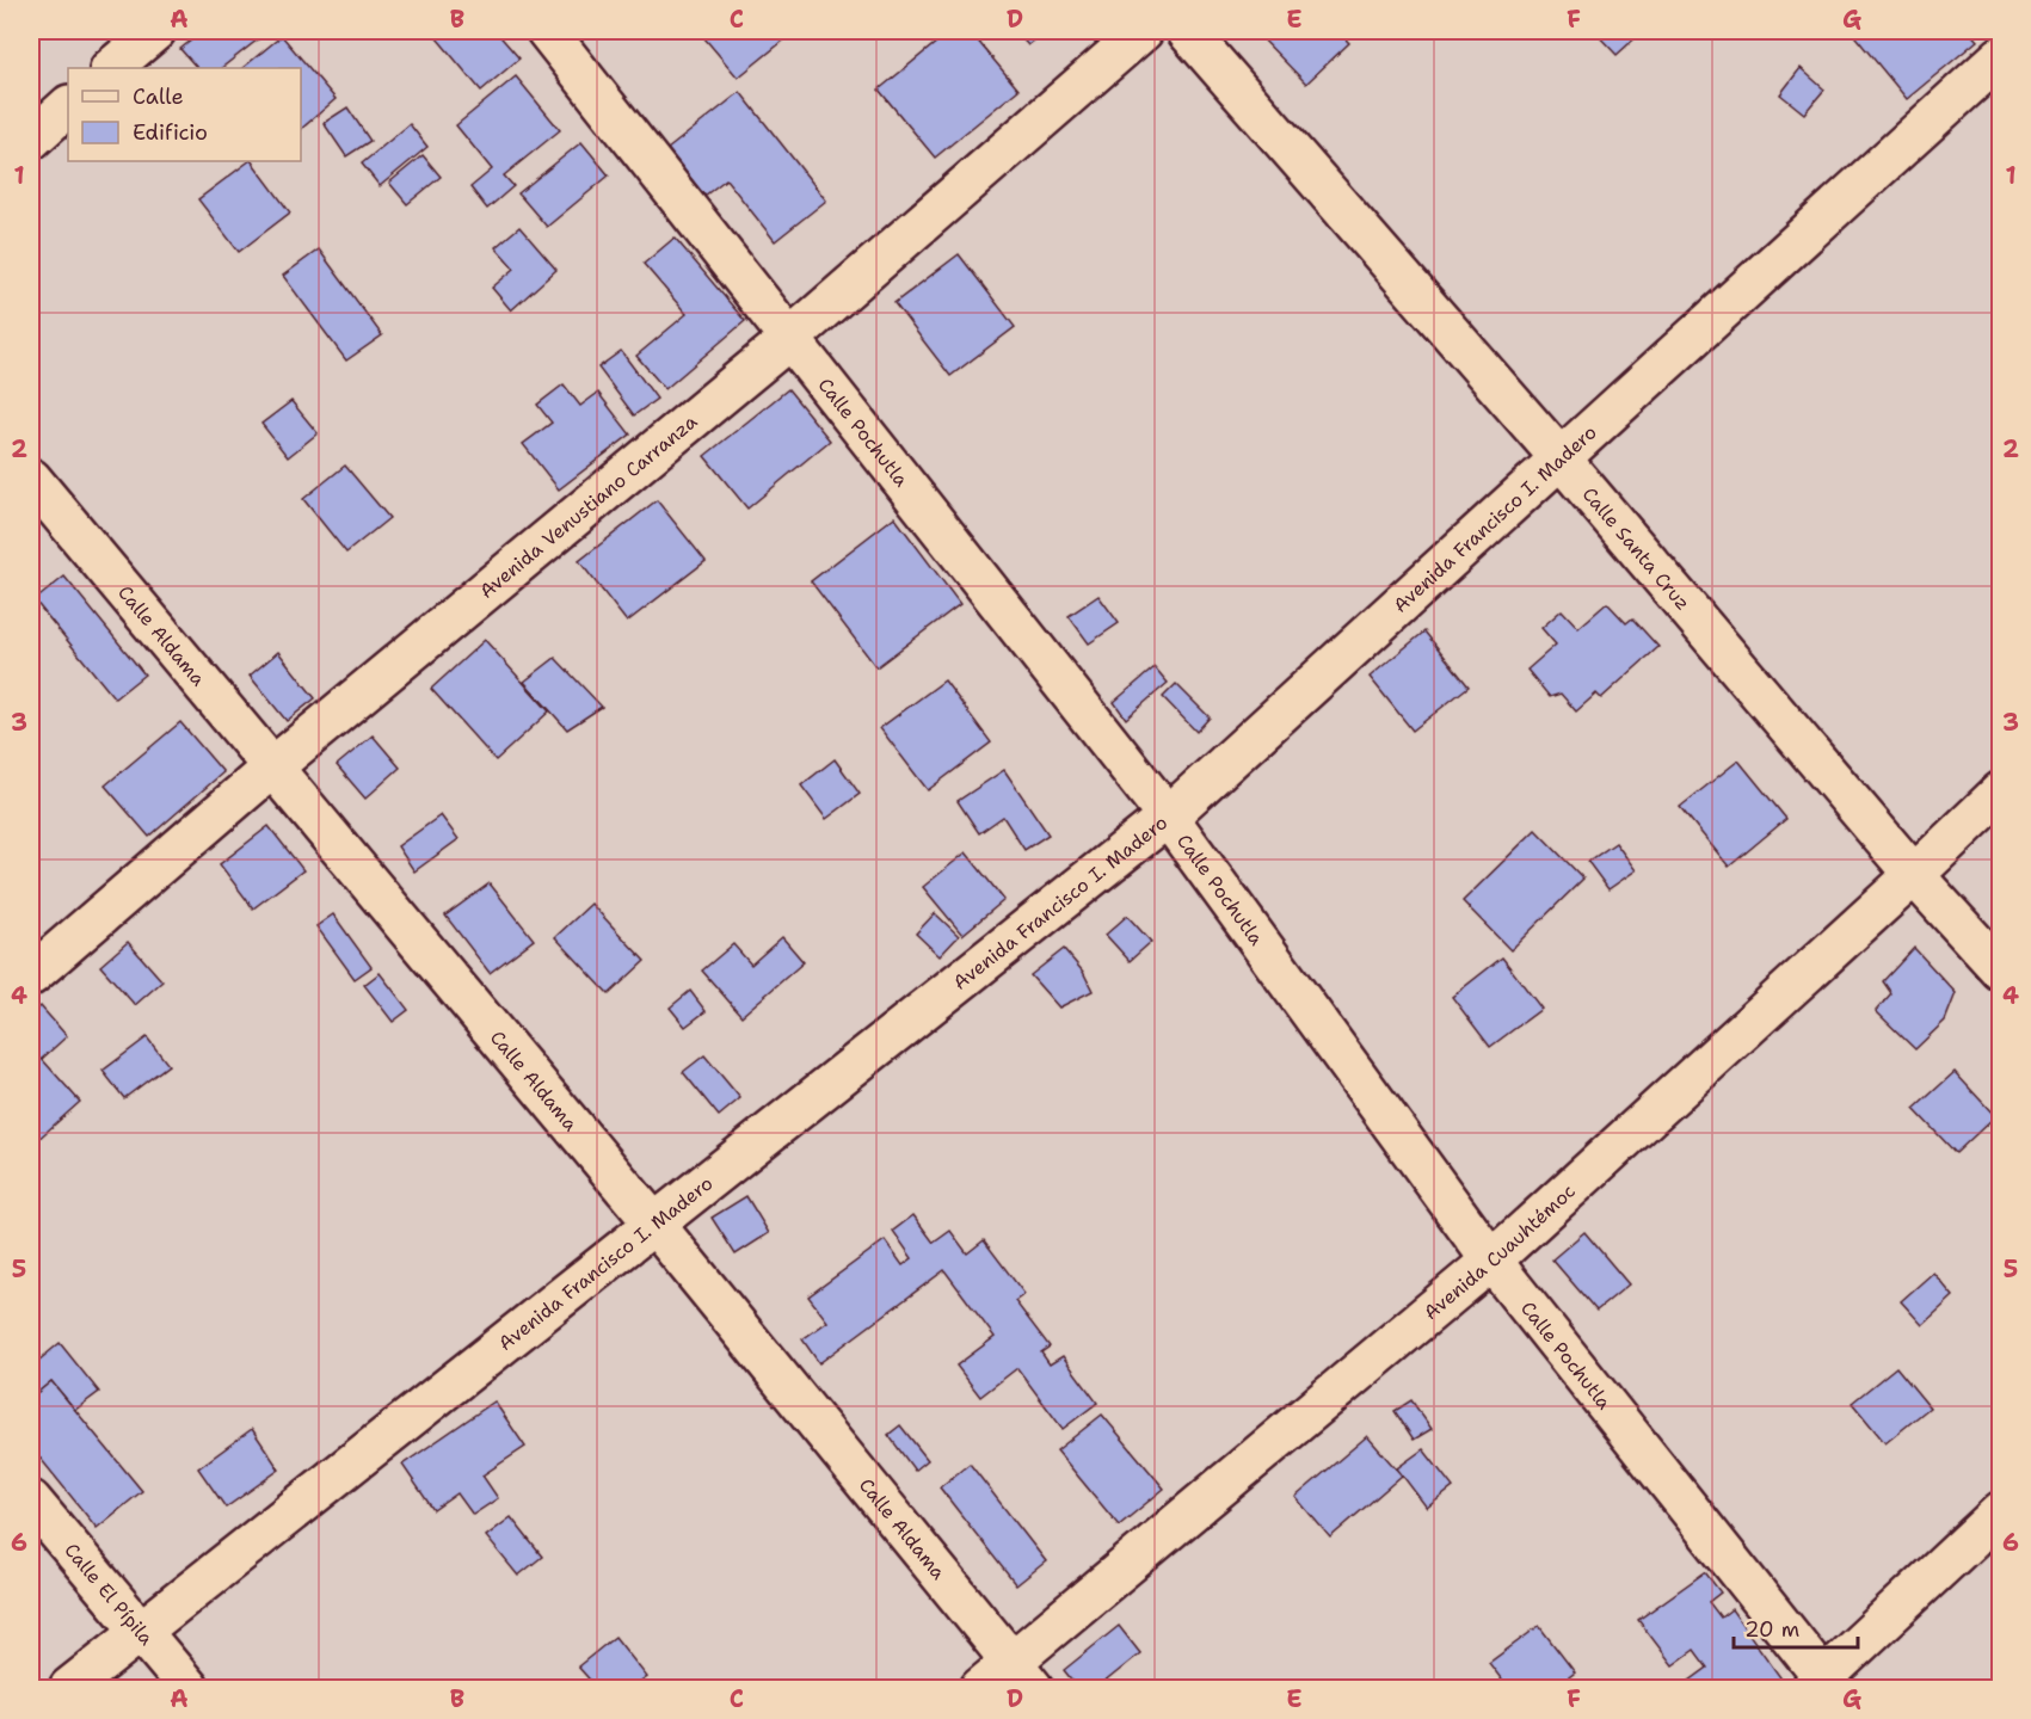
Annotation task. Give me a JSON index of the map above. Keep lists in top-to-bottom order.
{
  "streets": {
    "street": [
      "Calle Pochutla",
      "Avenida Venustiano Carranza",
      "Avenida Francisco I. Madero",
      "Calle Santa Cruz",
      "Calle Aldama",
      "Avenida Cuauhtémoc",
      "Calle El Pípila"
    ]
  },
  "crossings": [
    ["Calle Pochutla", "Avenida Venustiano Carranza"],
    ["Calle Pochutla", "Avenida Francisco I. Madero"],
    ["Calle Pochutla", "Avenida Cuauhtémoc"],
    ["Avenida Venustiano Carranza", "Calle Aldama"],
    ["Avenida Francisco I. Madero", "Calle Santa Cruz"],
    ["Avenida Francisco I. Madero", "Calle Aldama"],
    ["Avenida Francisco I. Madero", "Calle El Pípila"],
    ["Calle Santa Cruz", "Avenida Cuauhtémoc"],
    ["Calle Aldama", "Avenida Cuauhtémoc"]
  ],
  "legend": ["Calle", "Edificio"],
  "scale_bar": "20 m",
  "grid": {
    "columns": [
      "A",
      "B",
      "C",
      "D",
      "E",
      "F",
      "G"
    ],
    "rows": [
      "1",
      "2",
      "3",
      "4",
      "5",
      "6"
    ]
  }
}
